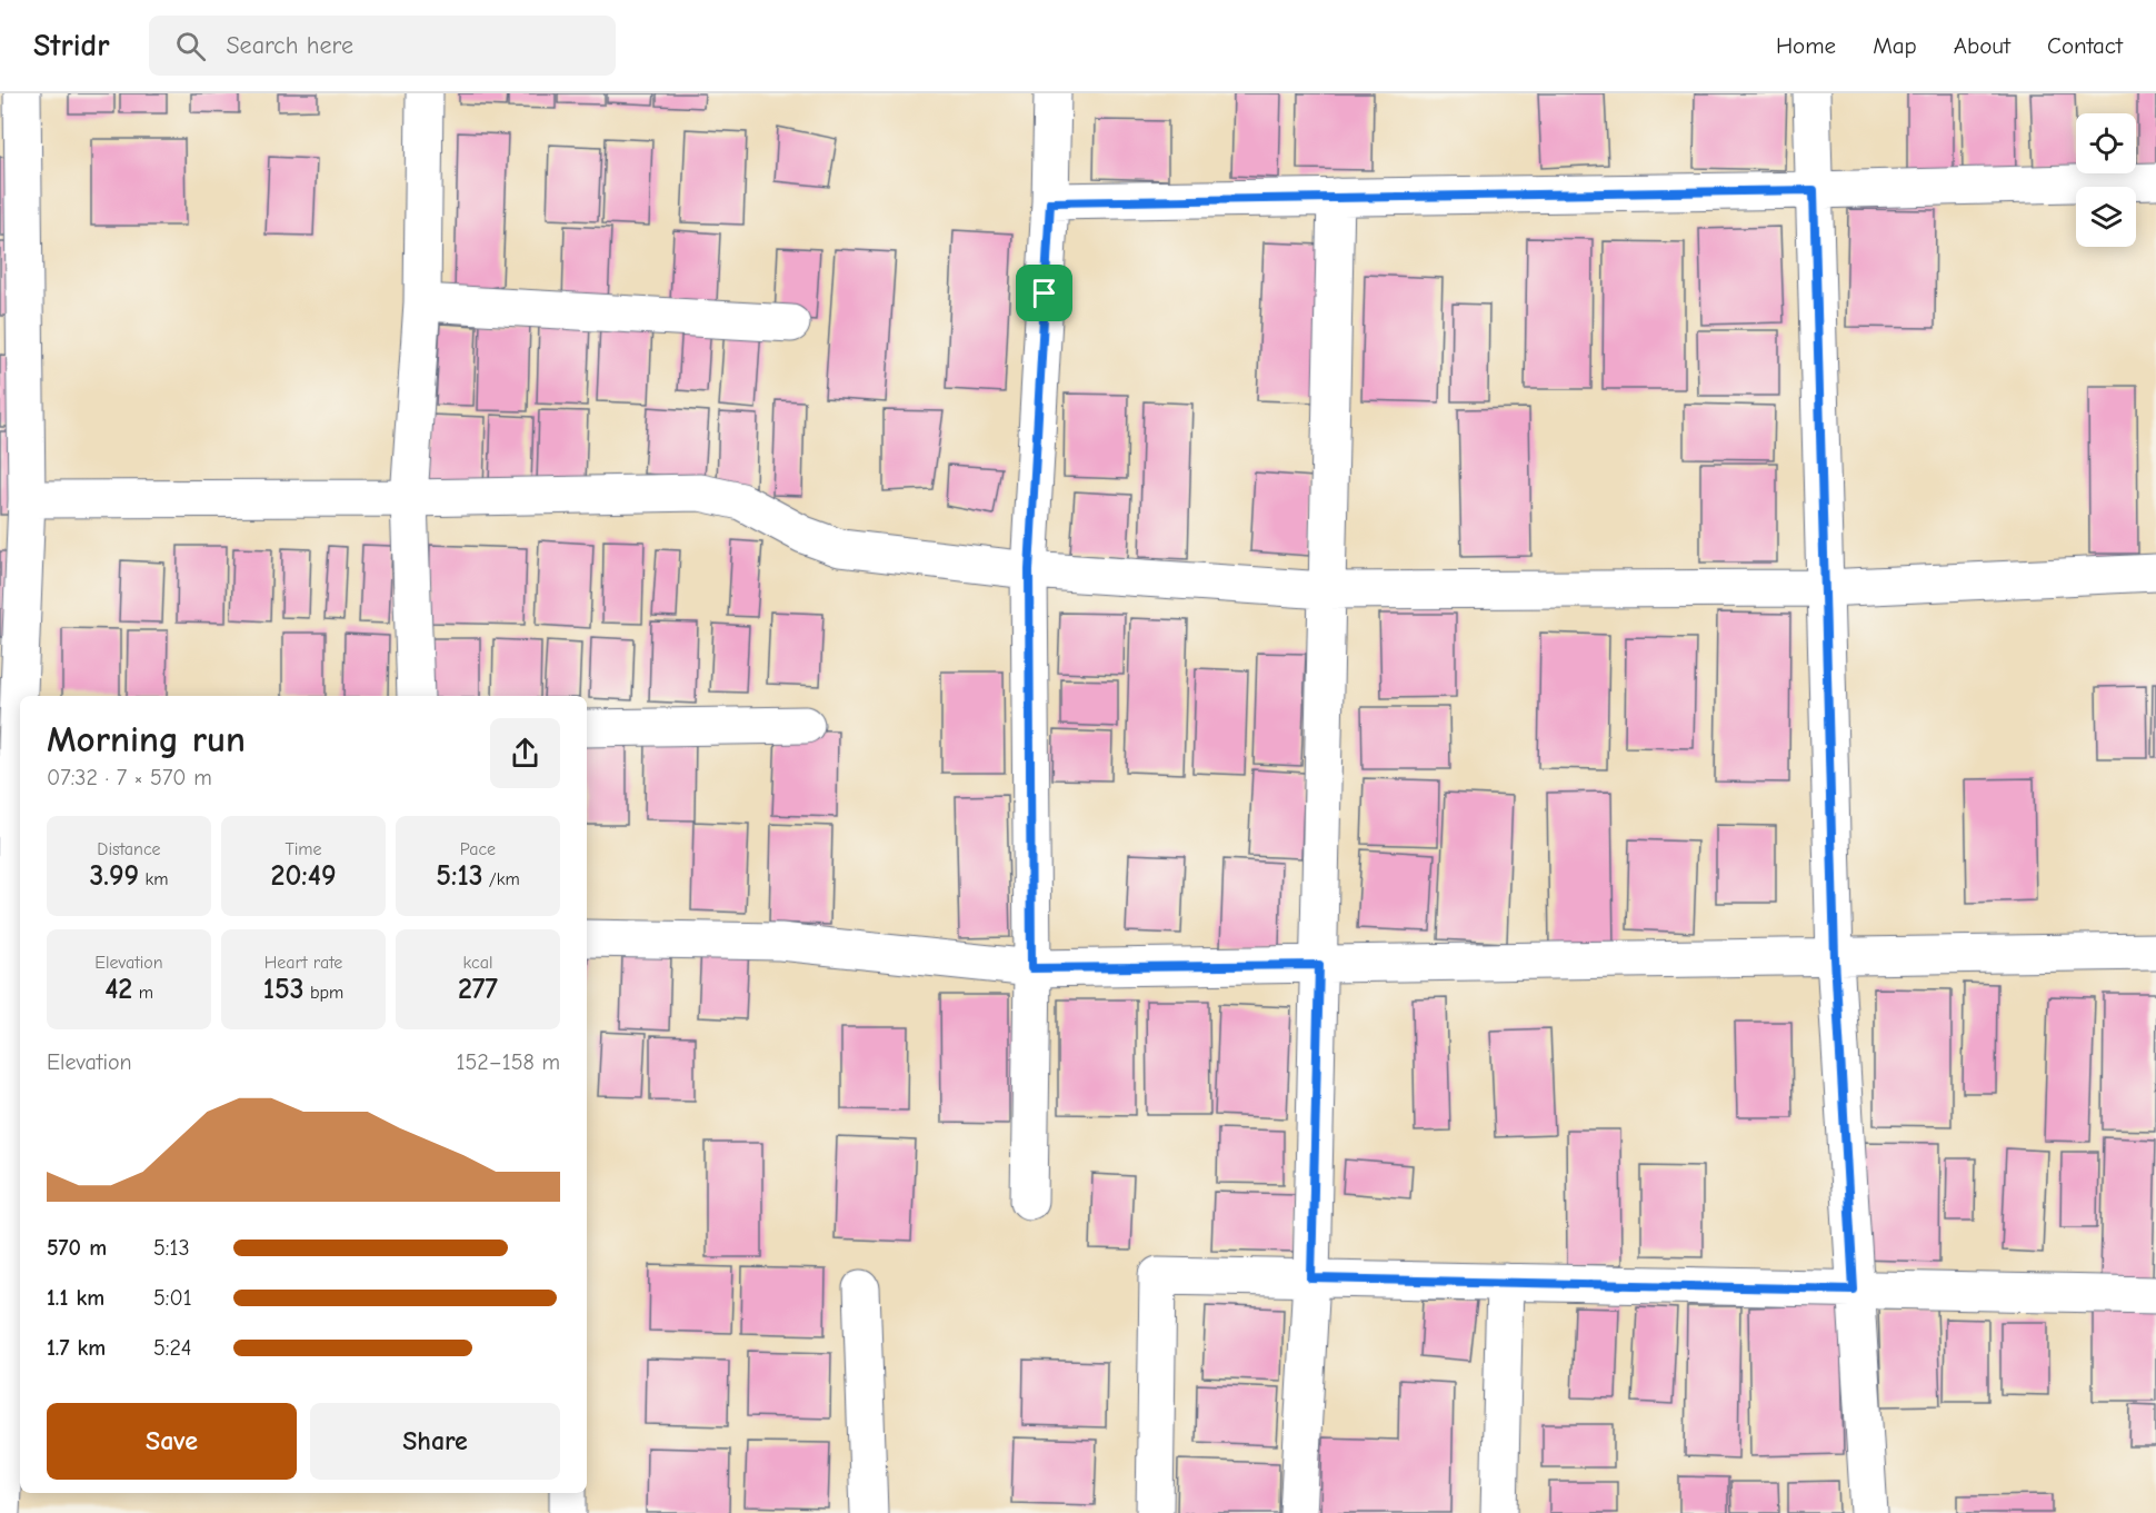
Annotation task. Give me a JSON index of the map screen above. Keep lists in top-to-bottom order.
{
  "page": {
    "header": "Stridr",
    "search": "Search here",
    "nav": [
      "Home",
      "Map",
      "About",
      "Contact"
    ],
    "heading": ["Morning run", "07:32 · 7 × 570 m"],
    "stats": [
      ["Distance", "3.99 km"],
      ["Time", "20:49"],
      ["Pace", "5:13 /km"],
      ["Elevation", "42 m"],
      ["Heart rate", "153 bpm"],
      ["kcal", "277"]
    ],
    "chart": ["Elevation", "152–158 m"],
    "list": [
      {
        "name": "570 m",
        "note": "5:13"
      },
      {
        "name": "1.1 km",
        "note": "5:01"
      },
      {
        "name": "1.7 km",
        "note": "5:24"
      }
    ],
    "buttons": ["Save", "Share"]
  }
}
